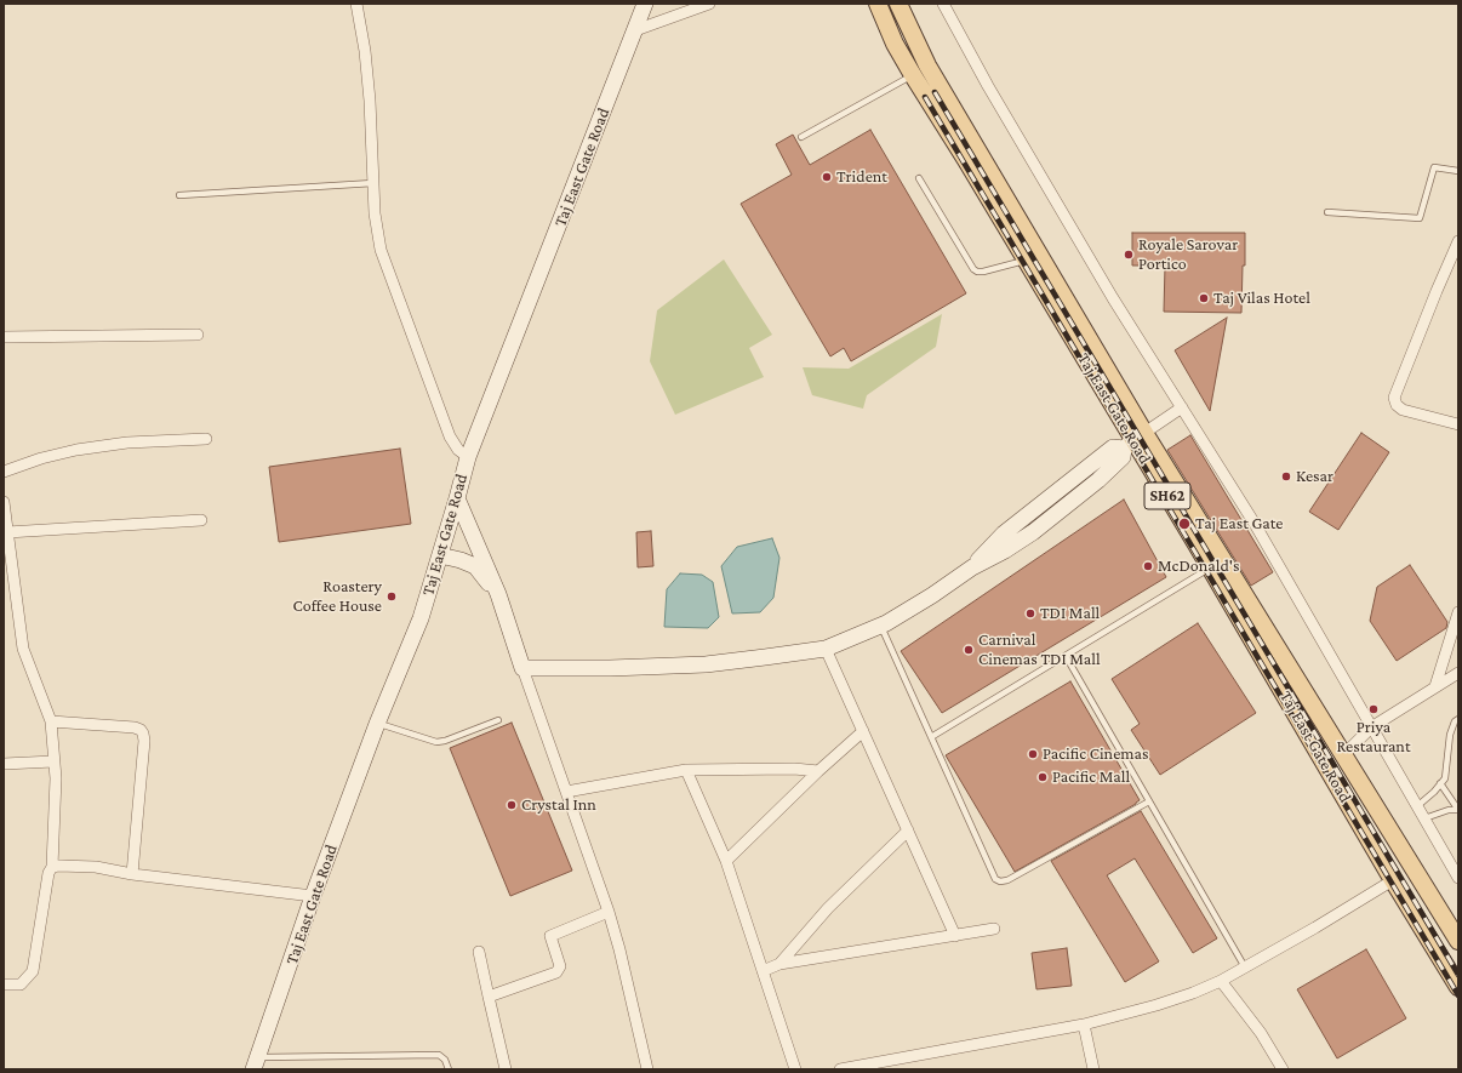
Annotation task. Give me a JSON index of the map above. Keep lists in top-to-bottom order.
{
  "streets": {
    "main road": ["Taj East Gate Road", "SH62"]
  },
  "crossings": [
    ["Taj East Gate Road", "SH62"]
  ],
  "places": [
    "Trident",
    "Royale Sarovar Portico",
    "Taj Vilas Hotel",
    "Kesar",
    "Taj East Gate",
    "McDonald's",
    "Roastery Coffee House",
    "TDI Mall",
    "Carnival Cinemas TDI Mall",
    "Priya Restaurant",
    "Pacific Cinemas",
    "Pacific Mall",
    "Crystal Inn"
  ]
}
